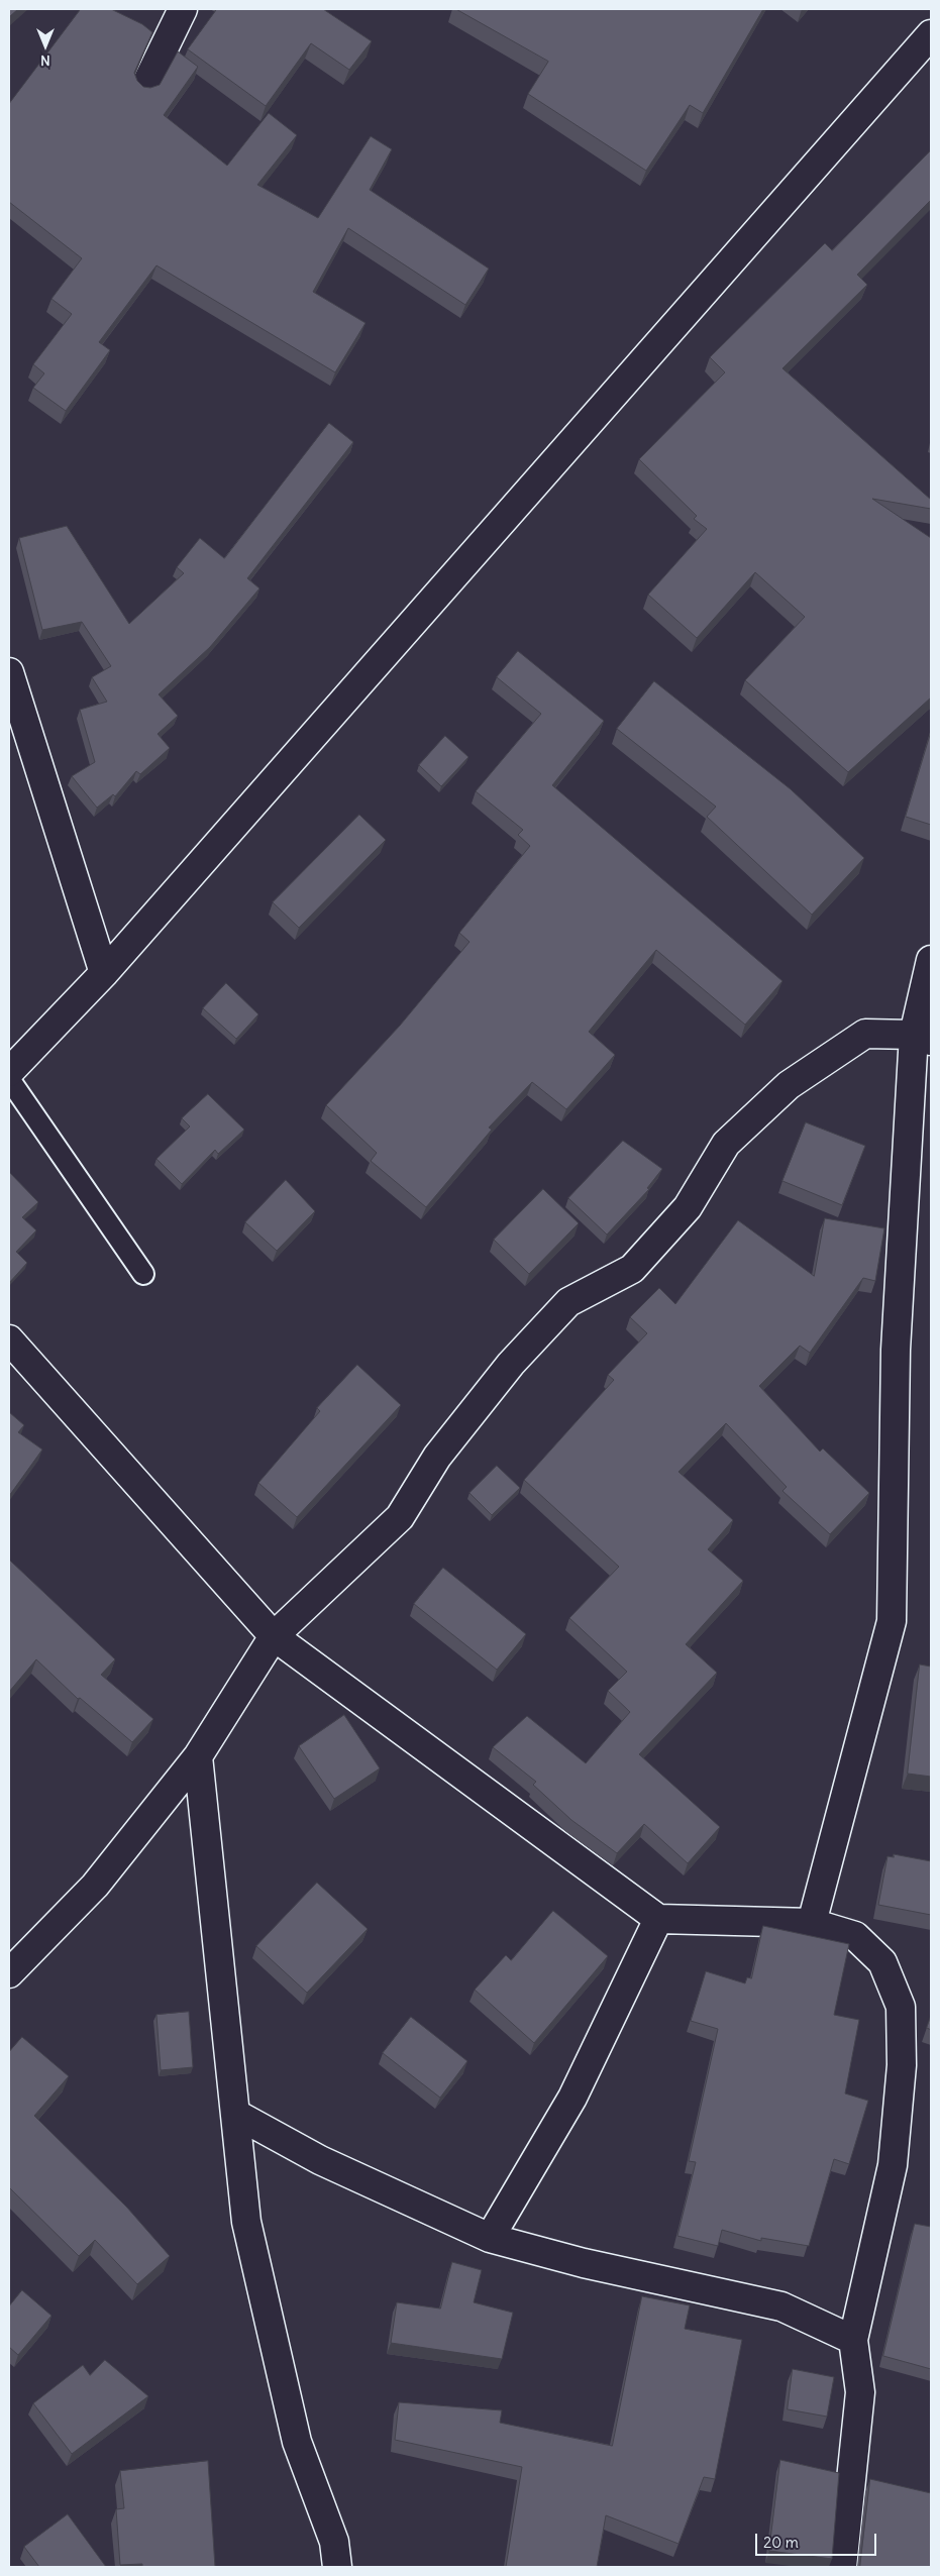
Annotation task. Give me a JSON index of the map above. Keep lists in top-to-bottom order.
{
  "scale_bar": "20 m",
  "north": "bottom"
}
